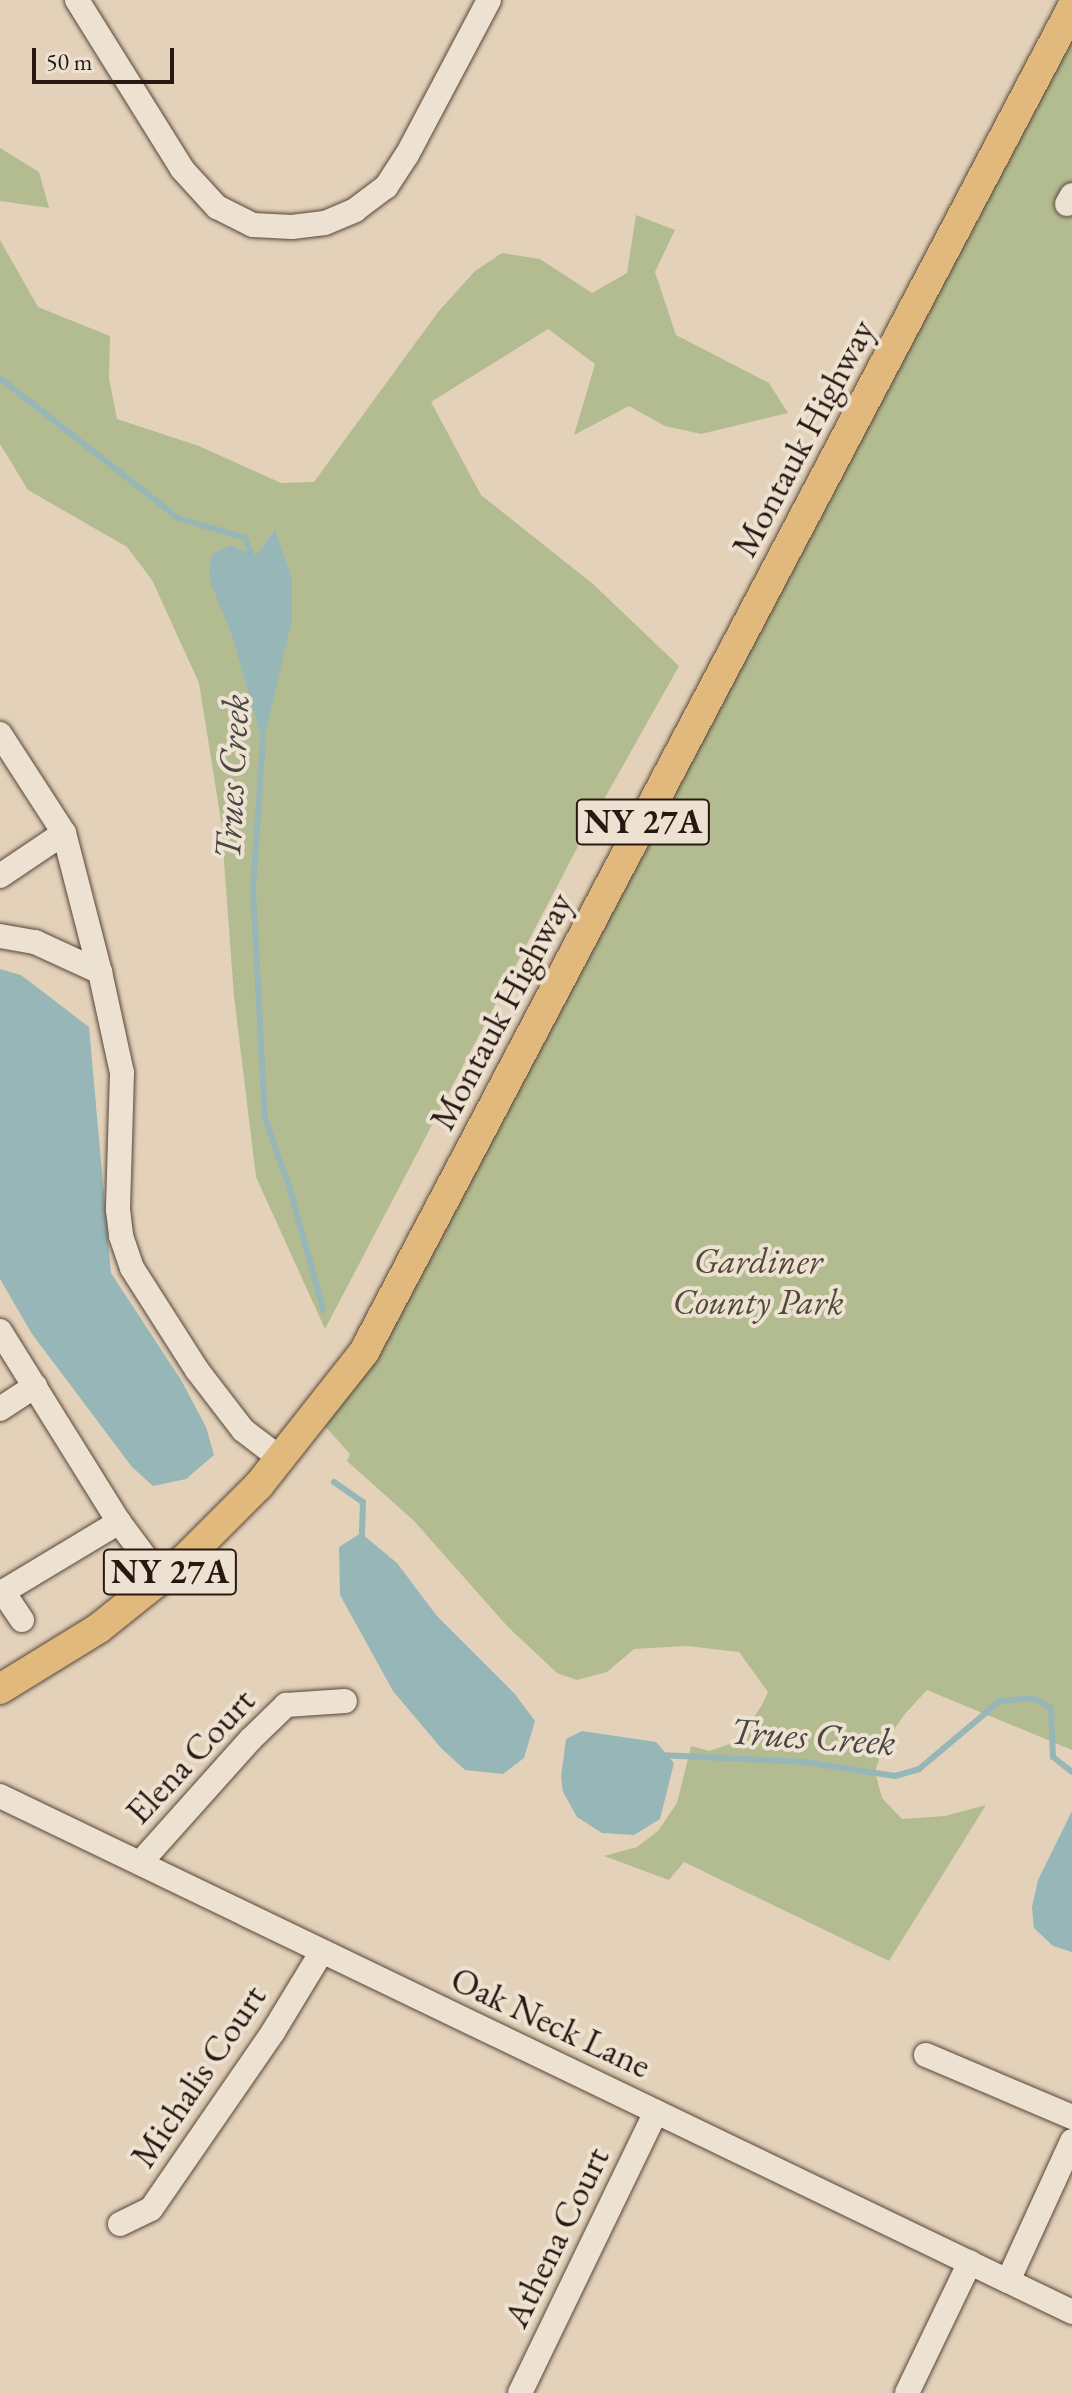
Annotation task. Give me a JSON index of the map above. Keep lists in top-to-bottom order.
{
  "streets": {
    "main road": ["Montauk Highway", "NY 27A"],
    "street": [
      "Elena Court",
      "Oak Neck Lane",
      "Michalis Court",
      "Athena Court"
    ]
  },
  "crossings": [
    ["Elena Court", "Oak Neck Lane"],
    ["Oak Neck Lane", "Michalis Court"],
    ["Oak Neck Lane", "Athena Court"]
  ],
  "water": ["Trues Creek"],
  "parks": ["Gardiner County Park"],
  "scale_bar": "50 m"
}
